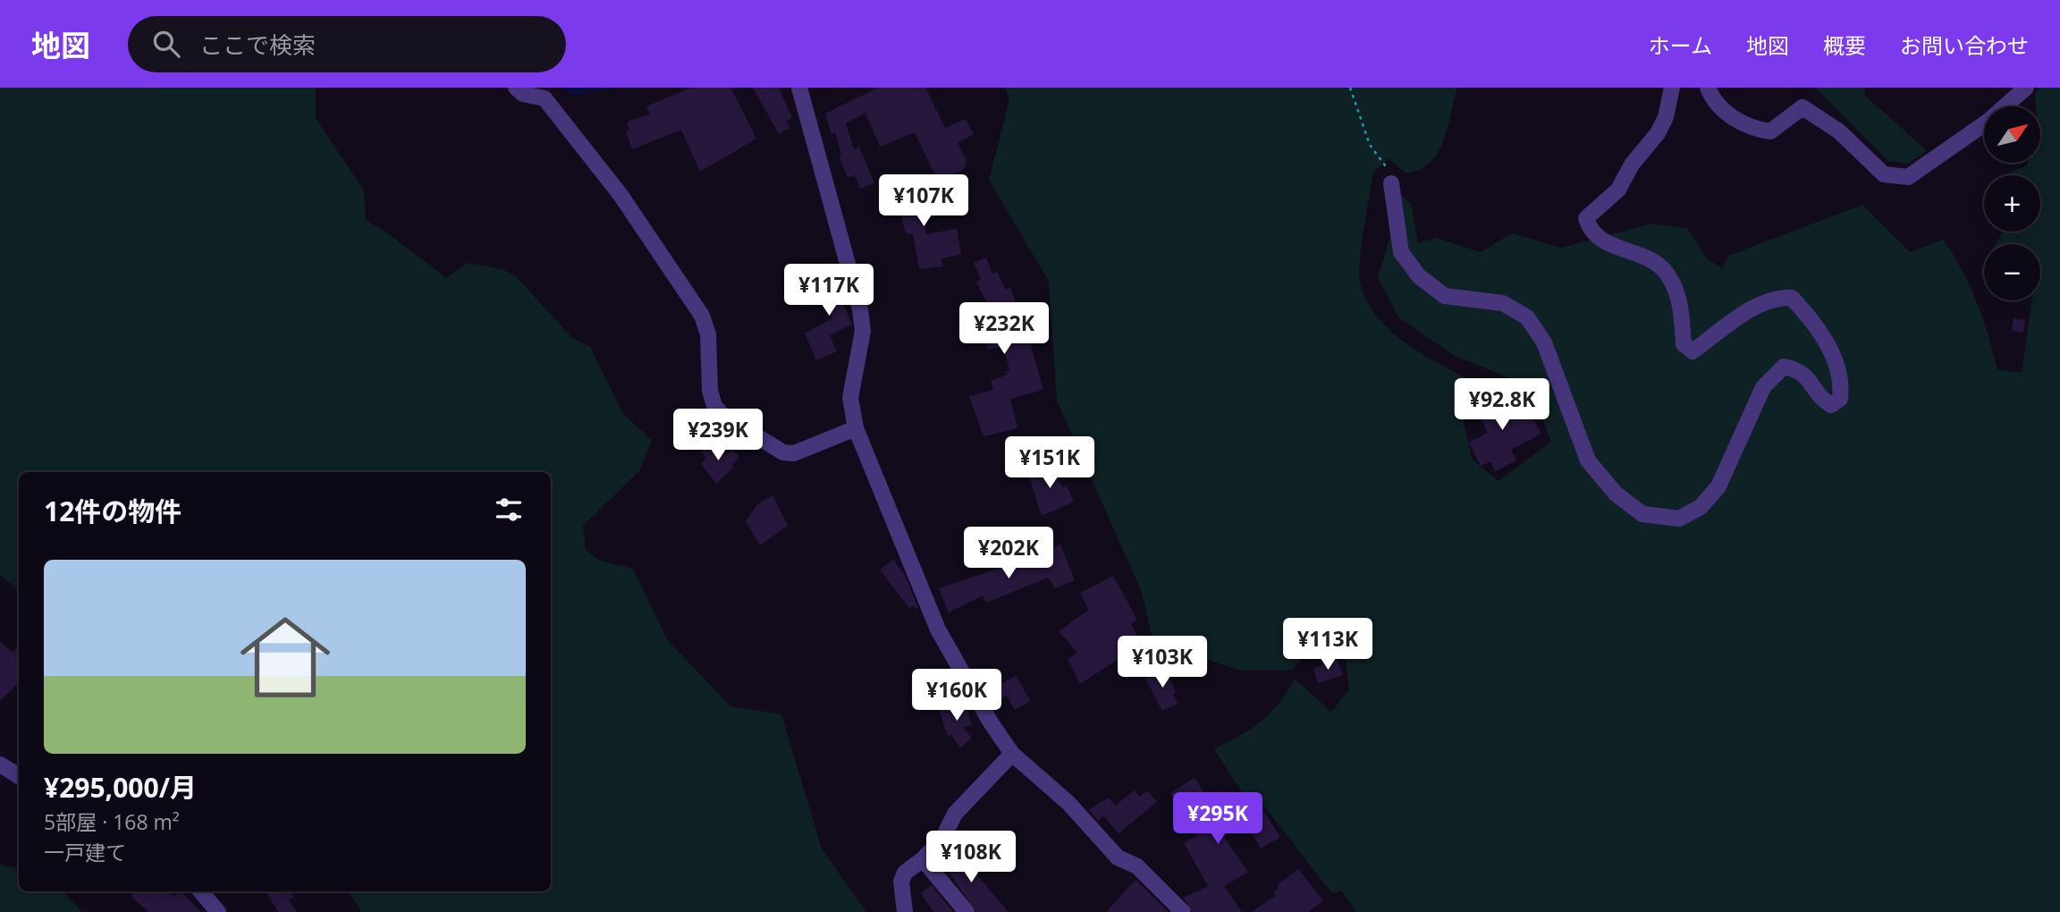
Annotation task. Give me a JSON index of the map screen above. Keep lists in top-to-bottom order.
{
  "north": "top right",
  "page": {
    "header": "地図",
    "search": "ここで検索",
    "nav": [
      "ホーム",
      "地図",
      "概要",
      "お問い合わせ"
    ],
    "map_buttons": ["+", "−"],
    "price": [
      "¥107K",
      "¥117K",
      "¥232K",
      "¥92.8K",
      "¥239K",
      "¥151K",
      "¥202K",
      "¥113K",
      "¥103K",
      "¥160K",
      "¥295K",
      "¥108K"
    ],
    "heading": "12件の物件",
    "list": [
      {
        "name": "¥295,000/月",
        "note": "5部屋 · 168 m² · 一戸建て"
      }
    ]
  }
}
